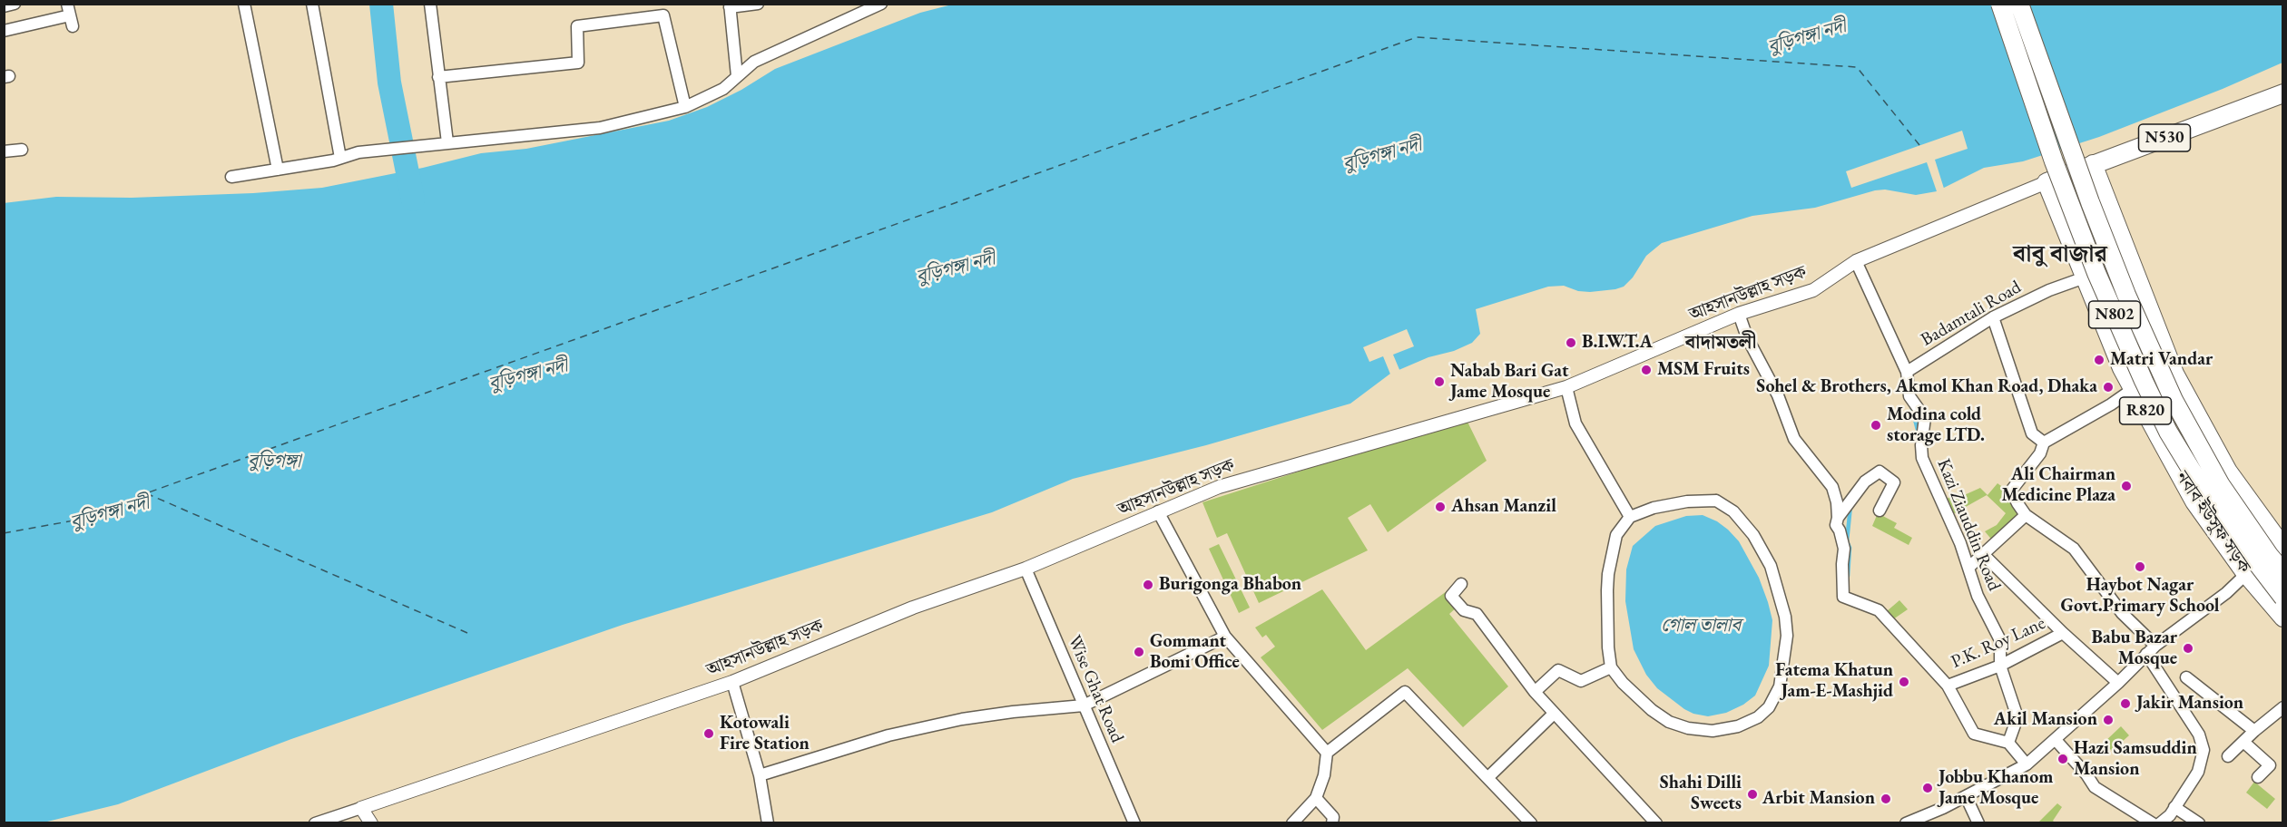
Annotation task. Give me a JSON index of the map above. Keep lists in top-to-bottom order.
{
  "streets": {
    "highway": [
      "N530",
      "N802",
      "R820",
      "নবাব ইউসুফ সড়ক"
    ],
    "street": [
      "আহসানউল্লাহ সড়ক",
      "Badamtali Road",
      "Kazi Ziauddin Road",
      "P.K. Roy Lane",
      "Wise Ghat Road"
    ]
  },
  "crossings": [
    ["N530", "আহসানউল্লাহ সড়ক"],
    ["N530", "R820"],
    ["N530", "নবাব ইউসুফ সড়ক"],
    ["আহসানউল্লাহ সড়ক", "নবাব ইউসুফ সড়ক"],
    ["আহসানউল্লাহ সড়ক", "Kazi Ziauddin Road"],
    ["আহসানউল্লাহ সড়ক", "Wise Ghat Road"],
    ["Badamtali Road", "নবাব ইউসুফ সড়ক"],
    ["Badamtali Road", "Kazi Ziauddin Road"],
    ["N802", "নবাব ইউসুফ সড়ক"],
    ["Kazi Ziauddin Road", "P.K. Roy Lane"]
  ],
  "districts": ["বাবু বাজার", "বাদামতলী"],
  "water": ["বুড়িগঙ্গা নদী", "বুড়িগঙ্গা", "গোল তালাব"],
  "places": [
    "B.I.W.T.A",
    "Matri Vandar",
    "MSM Fruits",
    "Nabab Bari Gat Jame Mosque",
    "Sohel & Brothers, Akmol Khan Road, Dhaka",
    "Modina cold storage LTD.",
    "Ali Chairman Medicine Plaza",
    "Ahsan Manzil",
    "Haybot Nagar Govt.Primary School",
    "Burigonga Bhabon",
    "Babu Bazar Mosque",
    "Gommant Bomi Office",
    "Fatema Khatun Jam-E-Mashjid",
    "Jakir Mansion",
    "Akil Mansion",
    "Kotowali Fire Station",
    "Hazi Samsuddin Mansion",
    "Jobbu Khanom Jame Mosque",
    "Shahi Dilli Sweets",
    "Arbit Mansion"
  ]
}
